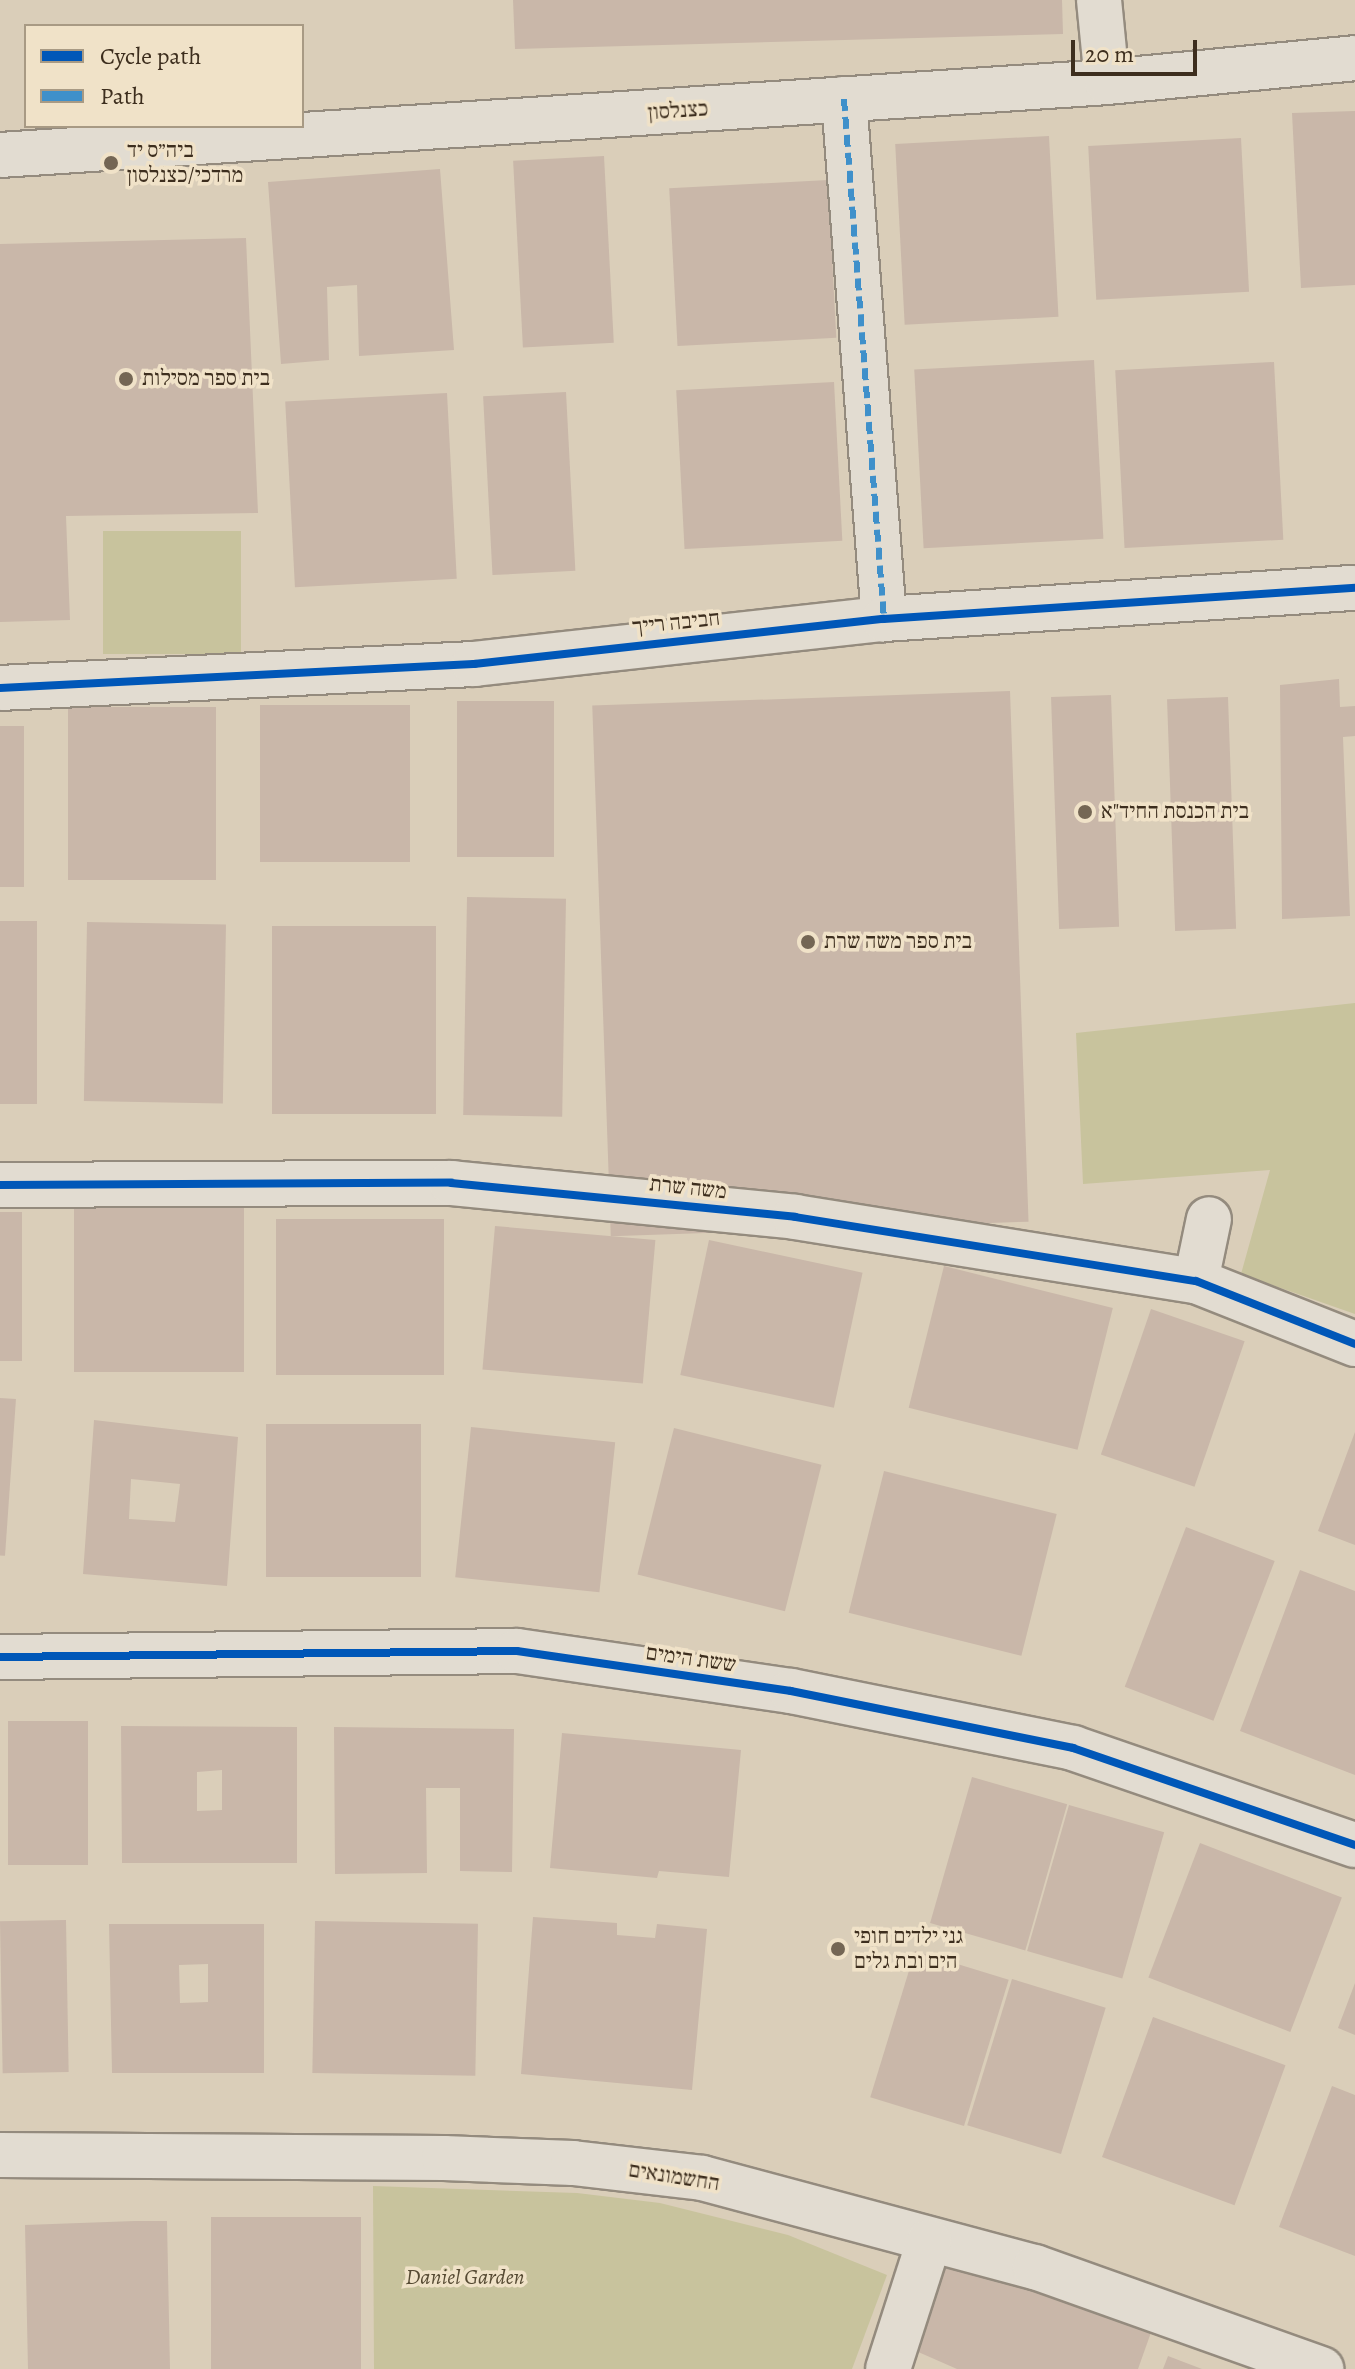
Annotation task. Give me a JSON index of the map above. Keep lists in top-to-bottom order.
{
  "streets": {
    "street": [
      "כצנלסון",
      "חביבה רייך",
      "משה שרת",
      "ששת הימים",
      "החשמונאים"
    ]
  },
  "parks": ["Daniel Garden"],
  "places": [
    "ביה״ס יד מרדכי/כצנלסון",
    "בית ספר מסילות",
    "בית הכנסת החיד\"א",
    "בית ספר משה שרת",
    "גני ילדים חופי הים ובת גלים"
  ],
  "legend": ["Cycle path", "Path"],
  "scale_bar": "20 m"
}
